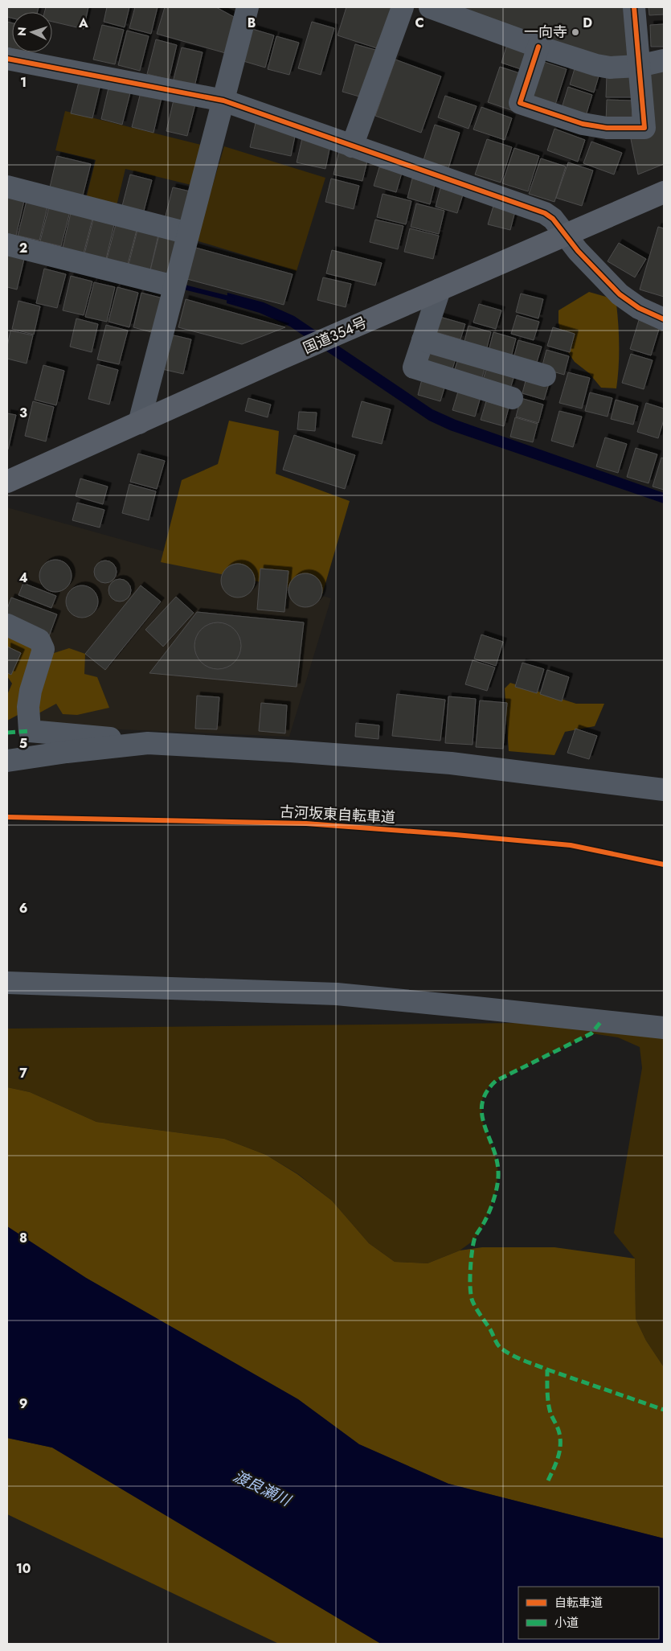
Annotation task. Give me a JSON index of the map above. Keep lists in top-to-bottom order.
{
  "streets": {
    "highway": ["国道354号"],
    "cycle path": ["古河坂東自転車道"]
  },
  "water": ["渡良瀬川"],
  "places": ["一向寺"],
  "legend": ["自転車道", "小道"],
  "north": "left",
  "grid": {
    "columns": [
      "A",
      "B",
      "C",
      "D"
    ],
    "rows": [
      "1",
      "2",
      "3",
      "4",
      "5",
      "6",
      "7",
      "8",
      "9",
      "10"
    ]
  }
}
